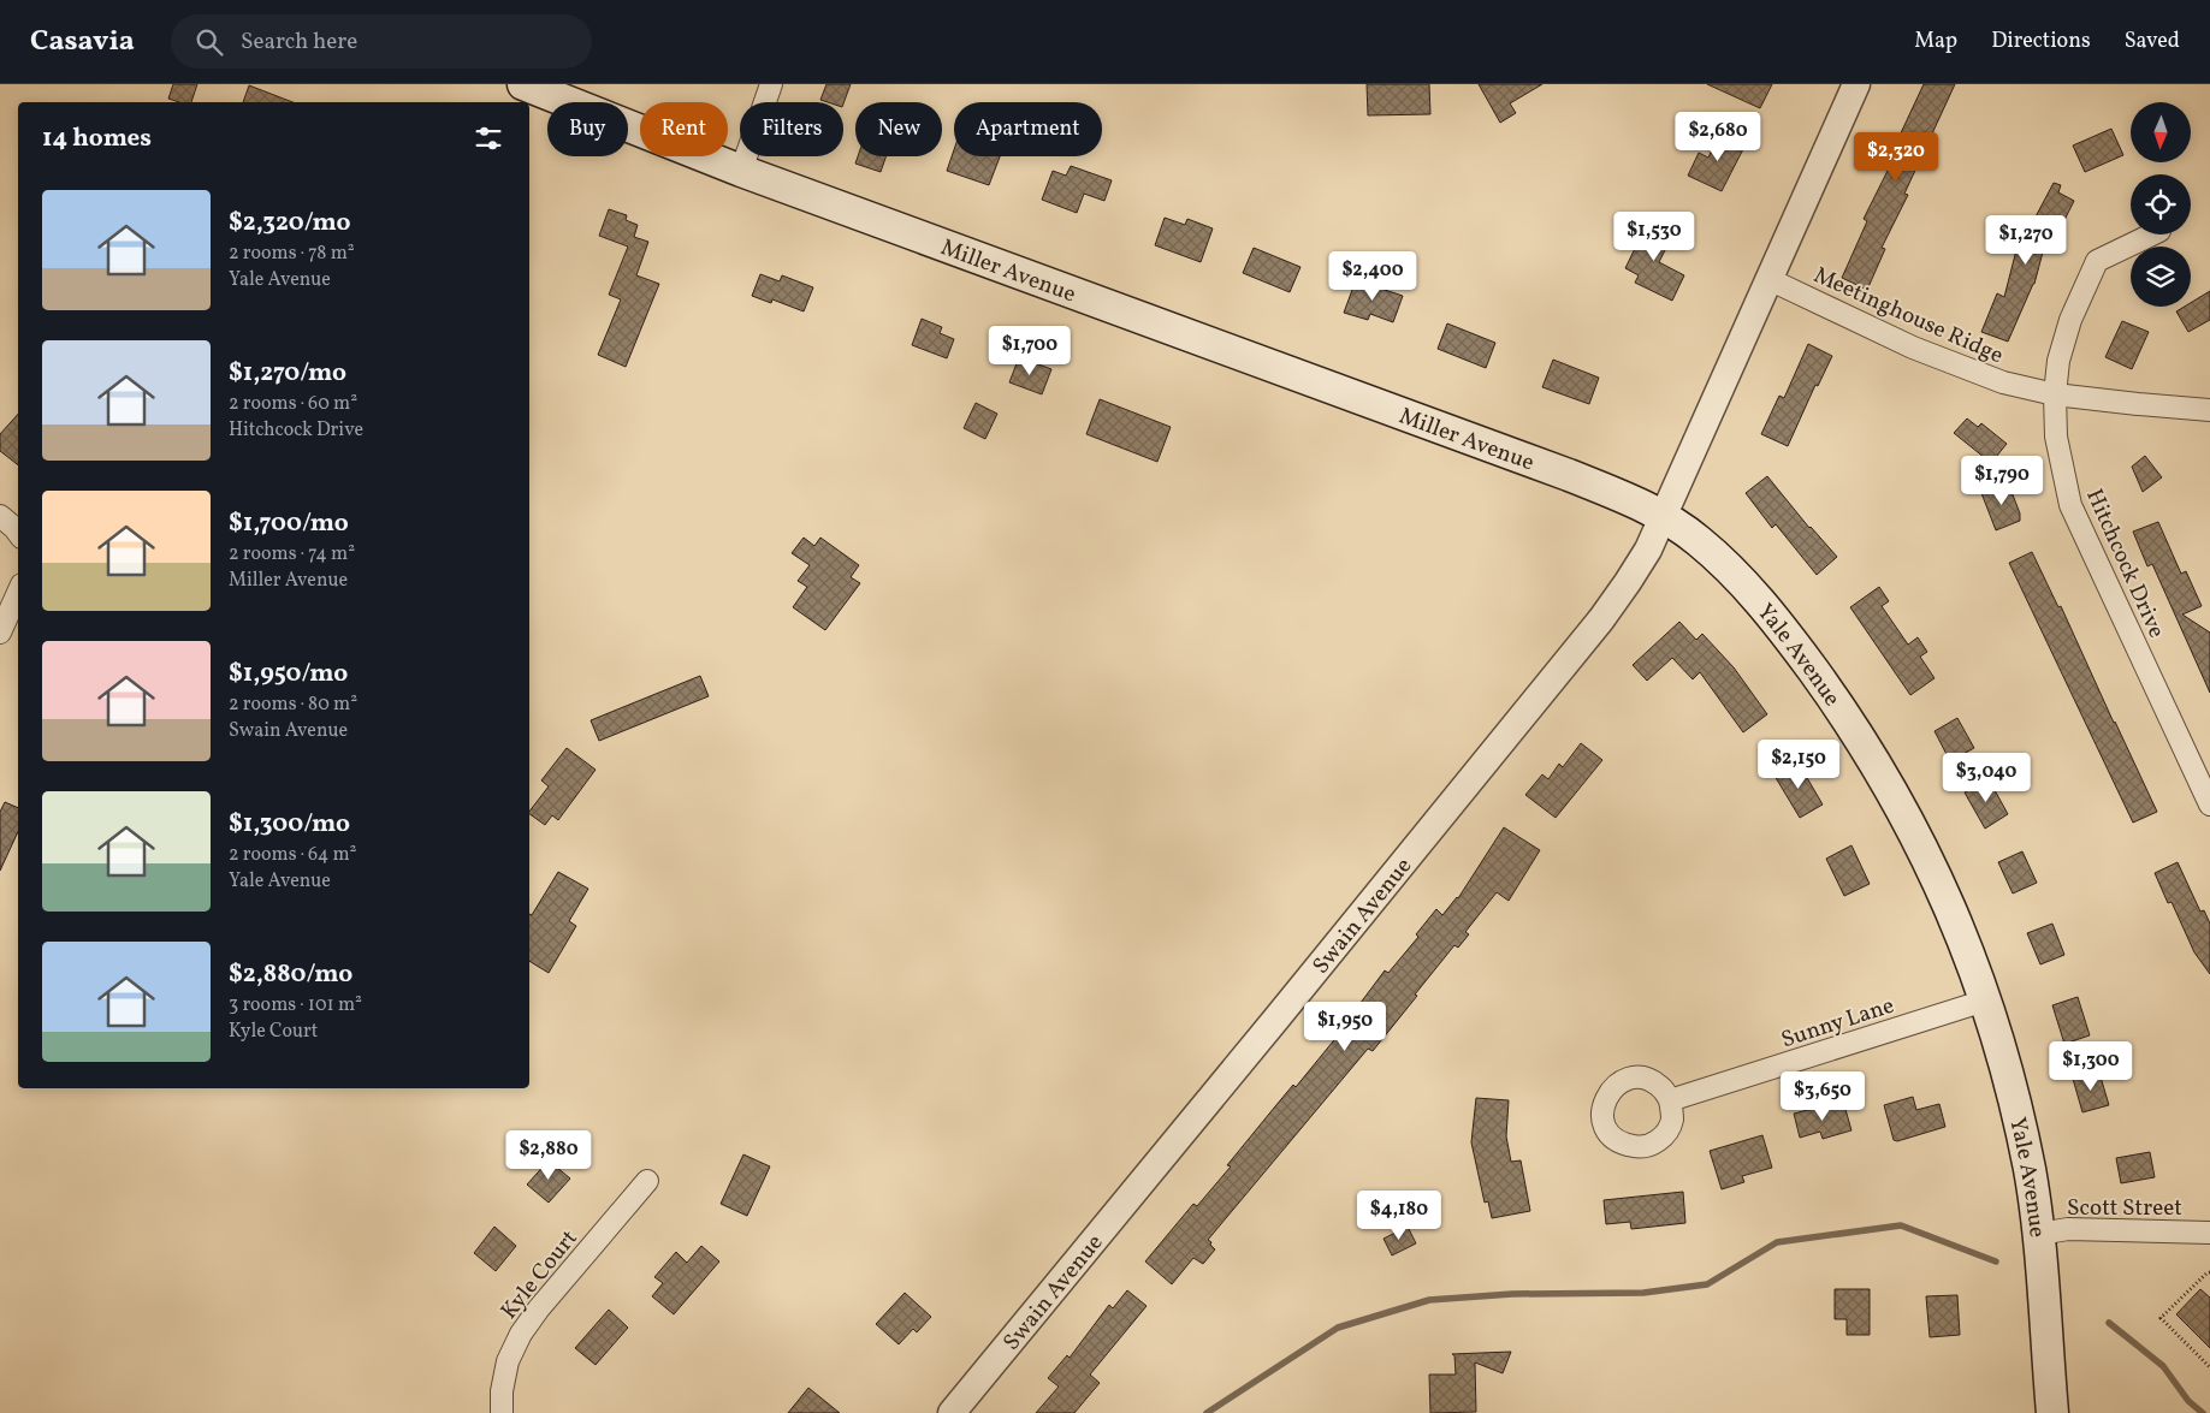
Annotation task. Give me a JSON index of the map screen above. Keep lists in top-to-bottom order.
{
  "streets": {
    "main road": ["Miller Avenue", "Yale Avenue"],
    "street": [
      "Meetinghouse Ridge",
      "Hitchcock Drive",
      "Swain Avenue",
      "Sunny Lane",
      "Scott Street",
      "Kyle Court"
    ]
  },
  "crossings": [
    ["Miller Avenue", "Yale Avenue"],
    ["Miller Avenue", "Swain Avenue"],
    ["Meetinghouse Ridge", "Hitchcock Drive"],
    ["Yale Avenue", "Swain Avenue"],
    ["Yale Avenue", "Sunny Lane"],
    ["Yale Avenue", "Scott Street"]
  ],
  "north": "bottom",
  "page": {
    "header": "Casavia",
    "search": "Search here",
    "nav": ["Map", "Directions", "Saved"],
    "chip": [
      "Buy",
      "Rent",
      "Filters",
      "New",
      "Apartment"
    ],
    "heading": "14 homes",
    "price": [
      "$2,680",
      "$2,320",
      "$1,530",
      "$1,270",
      "$2,400",
      "$1,700",
      "$1,790",
      "$2,150",
      "$3,040",
      "$1,950",
      "$1,300",
      "$3,650",
      "$2,880",
      "$4,180"
    ],
    "list": [
      {
        "name": "$2,320/mo",
        "note": "2 rooms · 78 m² · Yale Avenue"
      },
      {
        "name": "$1,270/mo",
        "note": "2 rooms · 60 m² · Hitchcock Drive"
      },
      {
        "name": "$1,700/mo",
        "note": "2 rooms · 74 m² · Miller Avenue"
      },
      {
        "name": "$1,950/mo",
        "note": "2 rooms · 80 m² · Swain Avenue"
      },
      {
        "name": "$1,300/mo",
        "note": "2 rooms · 64 m² · Yale Avenue"
      },
      {
        "name": "$2,880/mo",
        "note": "3 rooms · 101 m² · Kyle Court"
      }
    ]
  }
}
